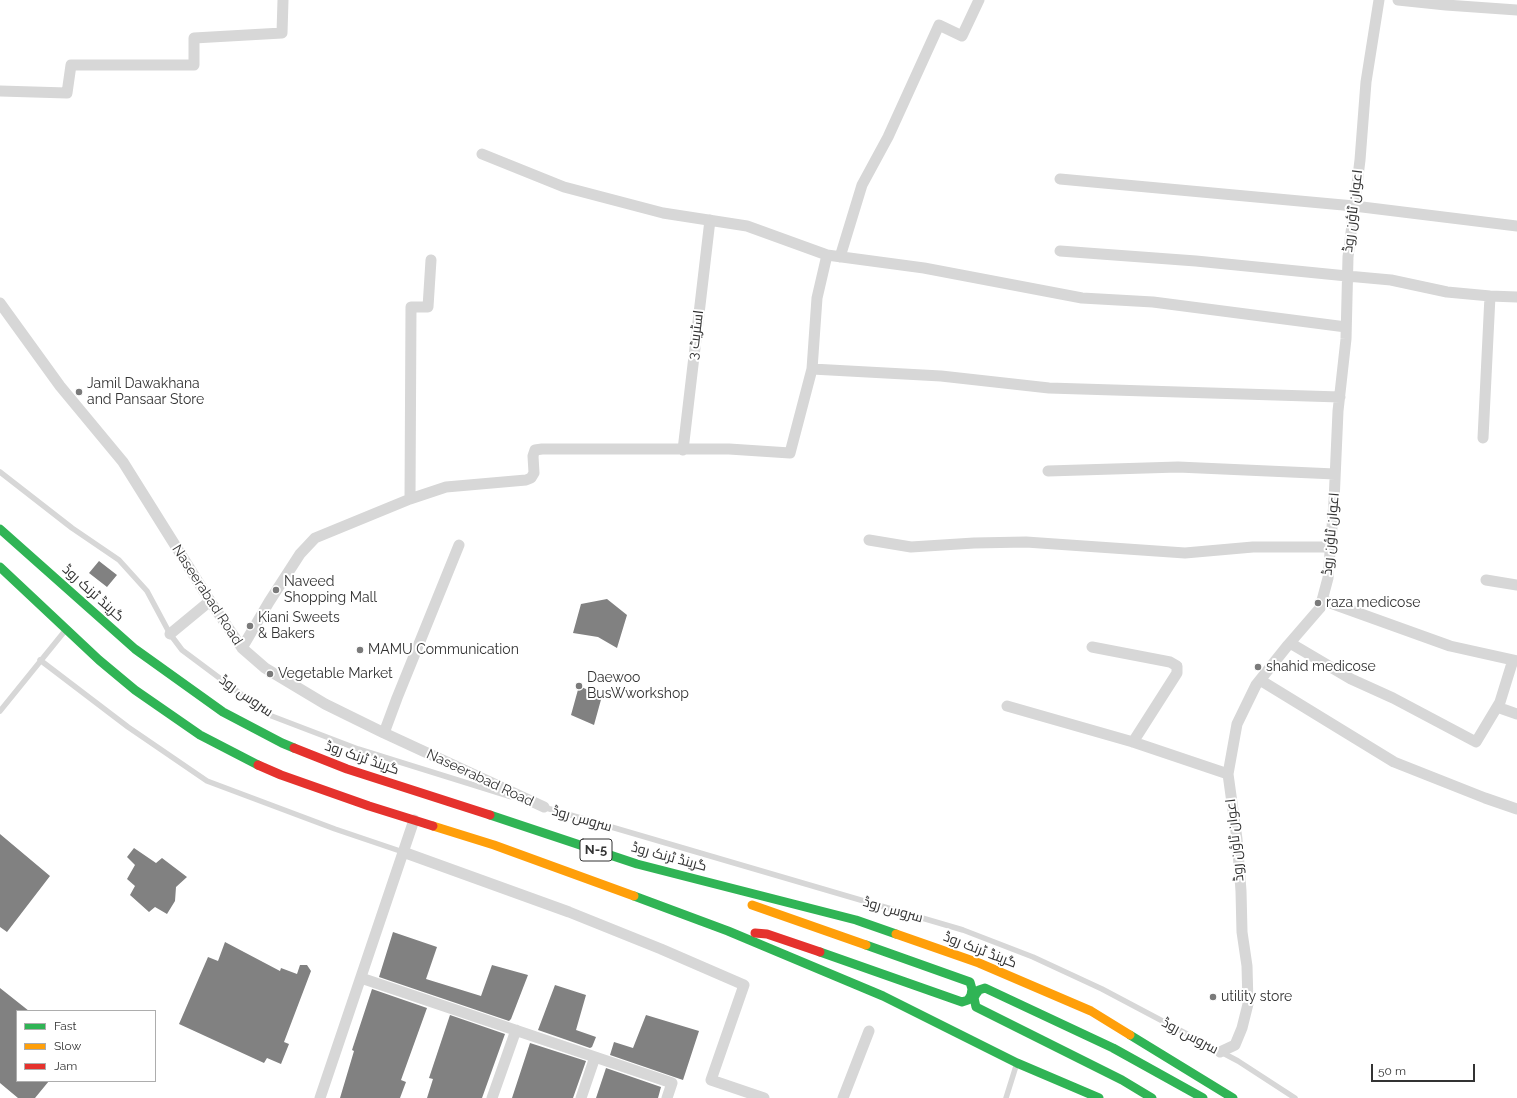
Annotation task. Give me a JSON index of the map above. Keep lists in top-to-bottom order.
{
  "streets": {
    "highway": ["گرینڈ ٹرنک روڈ", "N-5"],
    "street": ["اعوان ٹاؤن روڈ", "اسٹریٹ 3", "Naseerabad Road"],
    "lane": ["سروس روڈ"]
  },
  "crossings": [
    ["اعوان ٹاؤن روڈ", "سروس روڈ"],
    ["Naseerabad Road", "سروس روڈ"]
  ],
  "places": [
    "Jamil Dawakhana and Pansaar Store",
    "Naveed Shopping Mall",
    "raza medicose",
    "Kiani Sweets & Bakers",
    "MAMU Communication",
    "shahid medicose",
    "Vegetable Market",
    "Daewoo BusWworkshop",
    "utility store"
  ],
  "legend": ["Fast", "Slow", "Jam"],
  "scale_bar": "50 m"
}
